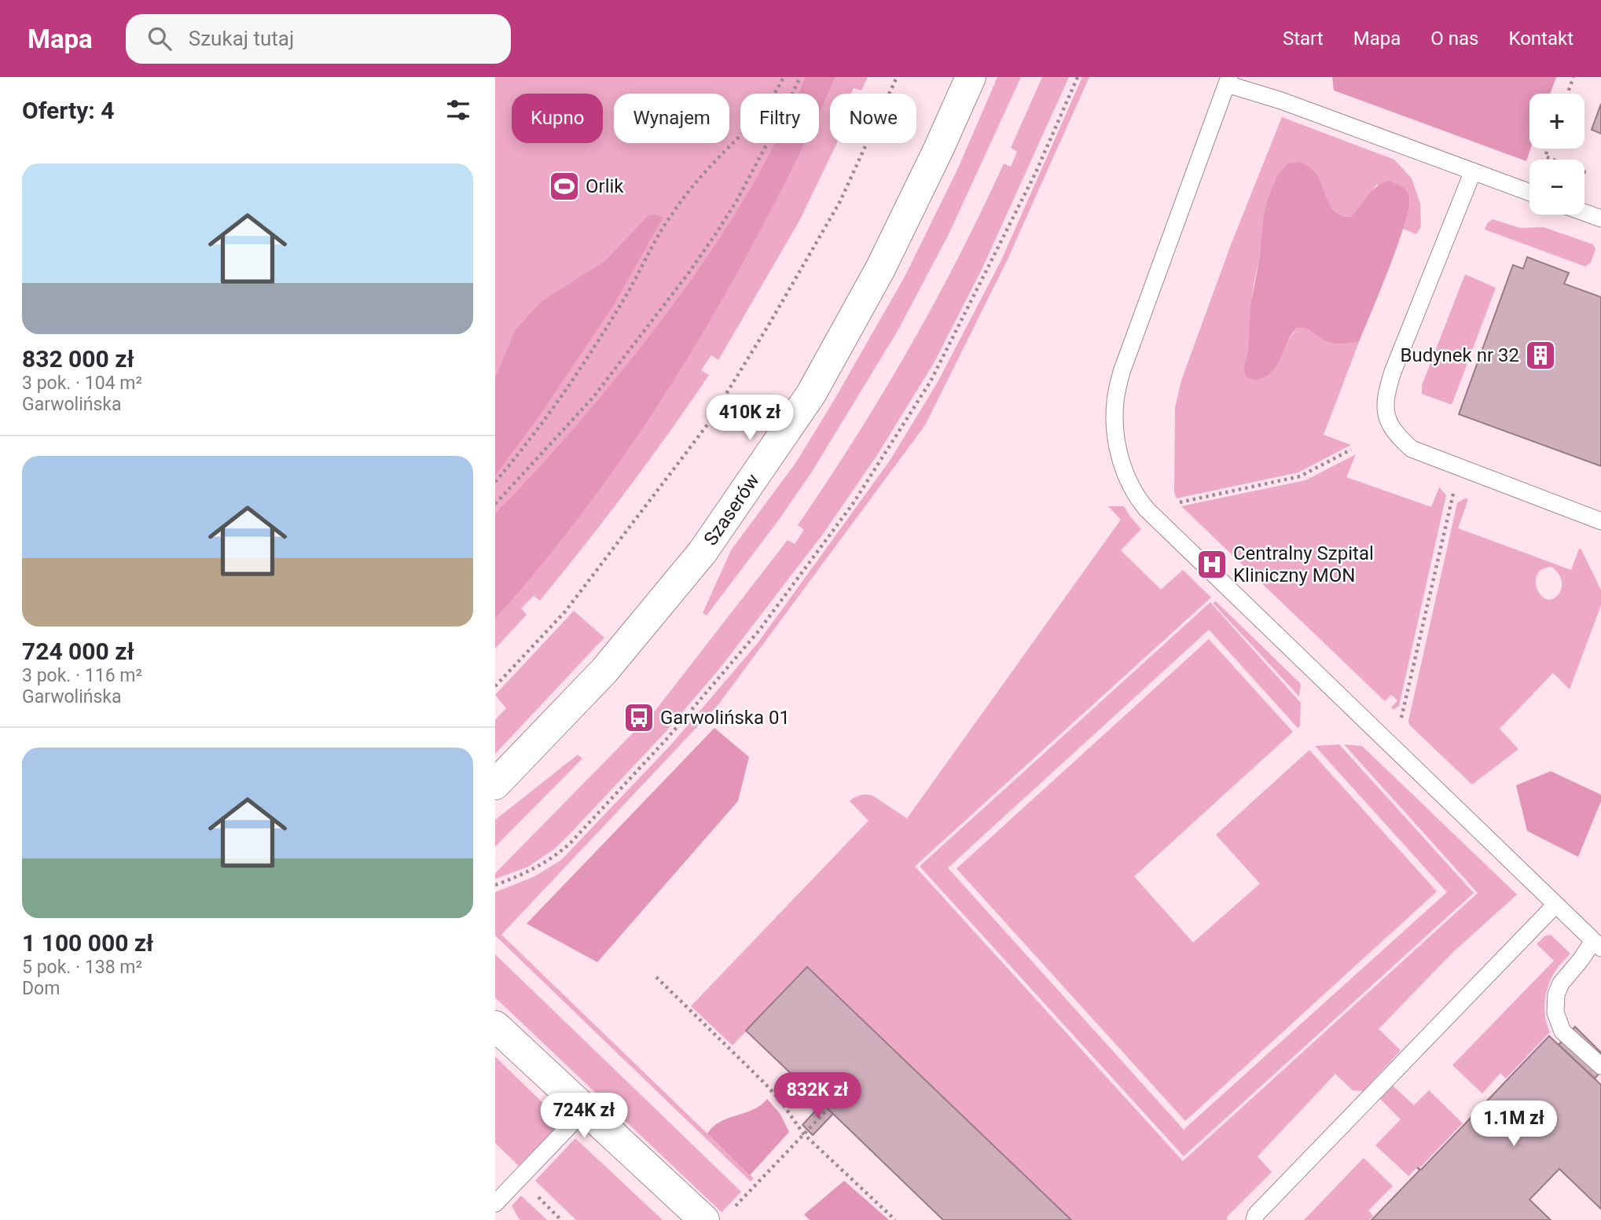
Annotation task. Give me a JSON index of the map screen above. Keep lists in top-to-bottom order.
{
  "streets": {
    "street": ["Szaserów"]
  },
  "places": {
    "sports": ["Orlik"],
    "building": ["Budynek nr 32"],
    "hospital": ["Centralny Szpital Kliniczny MON"],
    "bus stop": ["Garwolińska 01"]
  },
  "page": {
    "header": "Mapa",
    "search": "Szukaj tutaj",
    "nav": [
      "Start",
      "Mapa",
      "O nas",
      "Kontakt"
    ],
    "heading": "Oferty: 4",
    "map_buttons": ["+", "−"],
    "chip": [
      "Kupno",
      "Wynajem",
      "Filtry",
      "Nowe"
    ],
    "list": [
      {
        "name": "832 000 zł",
        "note": "3 pok. · 104 m² · Garwolińska"
      },
      {
        "name": "724 000 zł",
        "note": "3 pok. · 116 m² · Garwolińska"
      },
      {
        "name": "1 100 000 zł",
        "note": "5 pok. · 138 m² · Dom"
      }
    ],
    "price": [
      "410K zł",
      "832K zł",
      "724K zł",
      "1.1M zł"
    ]
  }
}
